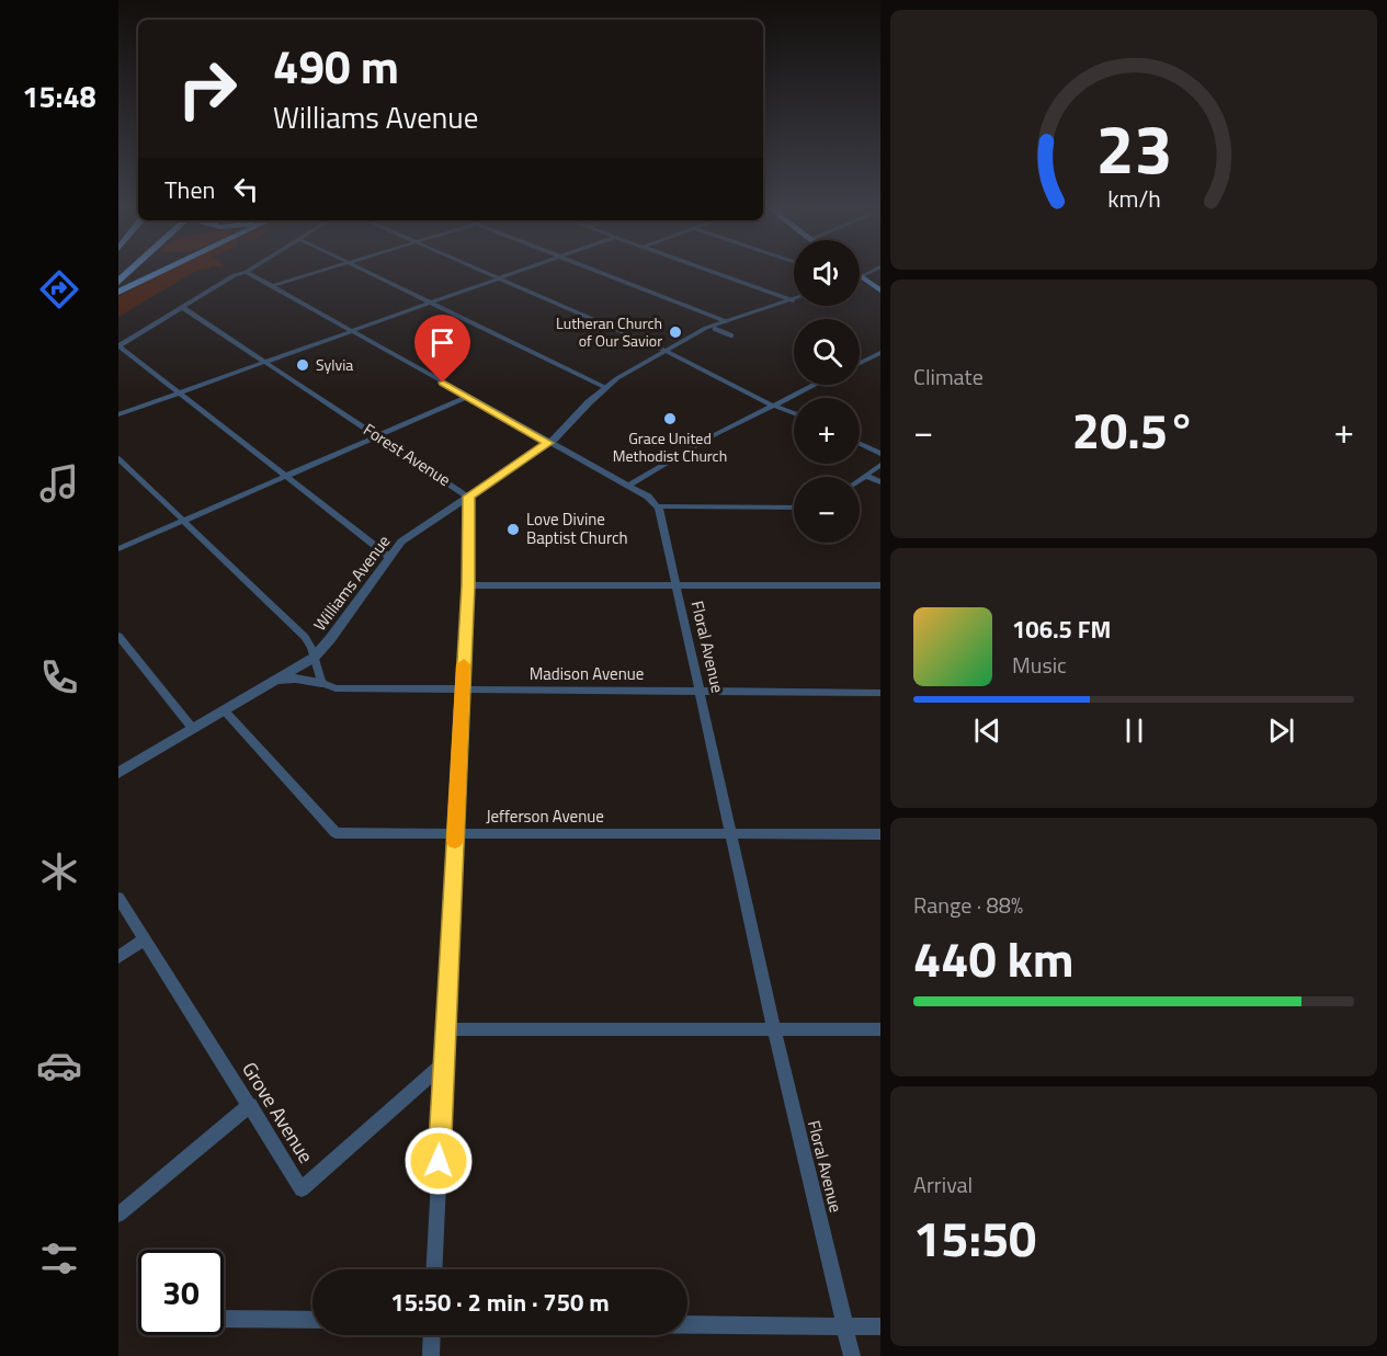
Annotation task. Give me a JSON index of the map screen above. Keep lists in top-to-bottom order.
{
  "streets": {
    "street": [
      "Forest Avenue",
      "Williams Avenue",
      "Floral Avenue",
      "Madison Avenue",
      "Jefferson Avenue",
      "Grove Avenue"
    ]
  },
  "crossings": [
    ["Forest Avenue", "Williams Avenue"],
    ["Forest Avenue", "Madison Avenue"],
    ["Forest Avenue", "Jefferson Avenue"],
    ["Forest Avenue", "Grove Avenue"],
    ["Williams Avenue", "Jefferson Avenue"],
    ["Floral Avenue", "Madison Avenue"],
    ["Floral Avenue", "Jefferson Avenue"]
  ],
  "places": [
    "Lutheran Church of Our Savior",
    "Sylvia",
    "Grace United Methodist Church",
    "Love Divine Baptist Church"
  ],
  "page": {
    "tabs": "15:48",
    "turn": ["490 m", "Williams Avenue"],
    "then": "Then",
    "map_buttons": ["+", "−"],
    "tile": [
      "Climate",
      ["Range · 88%", "440 km"],
      ["Arrival", "15:50"]
    ],
    "heat": ["−", "20.5°", "+"],
    "song": ["106.5 FM", "Music"],
    "limit": "30",
    "trip": "15:50 · 2 min · 750 m",
    "gauge": ["23", "km/h"]
  }
}
